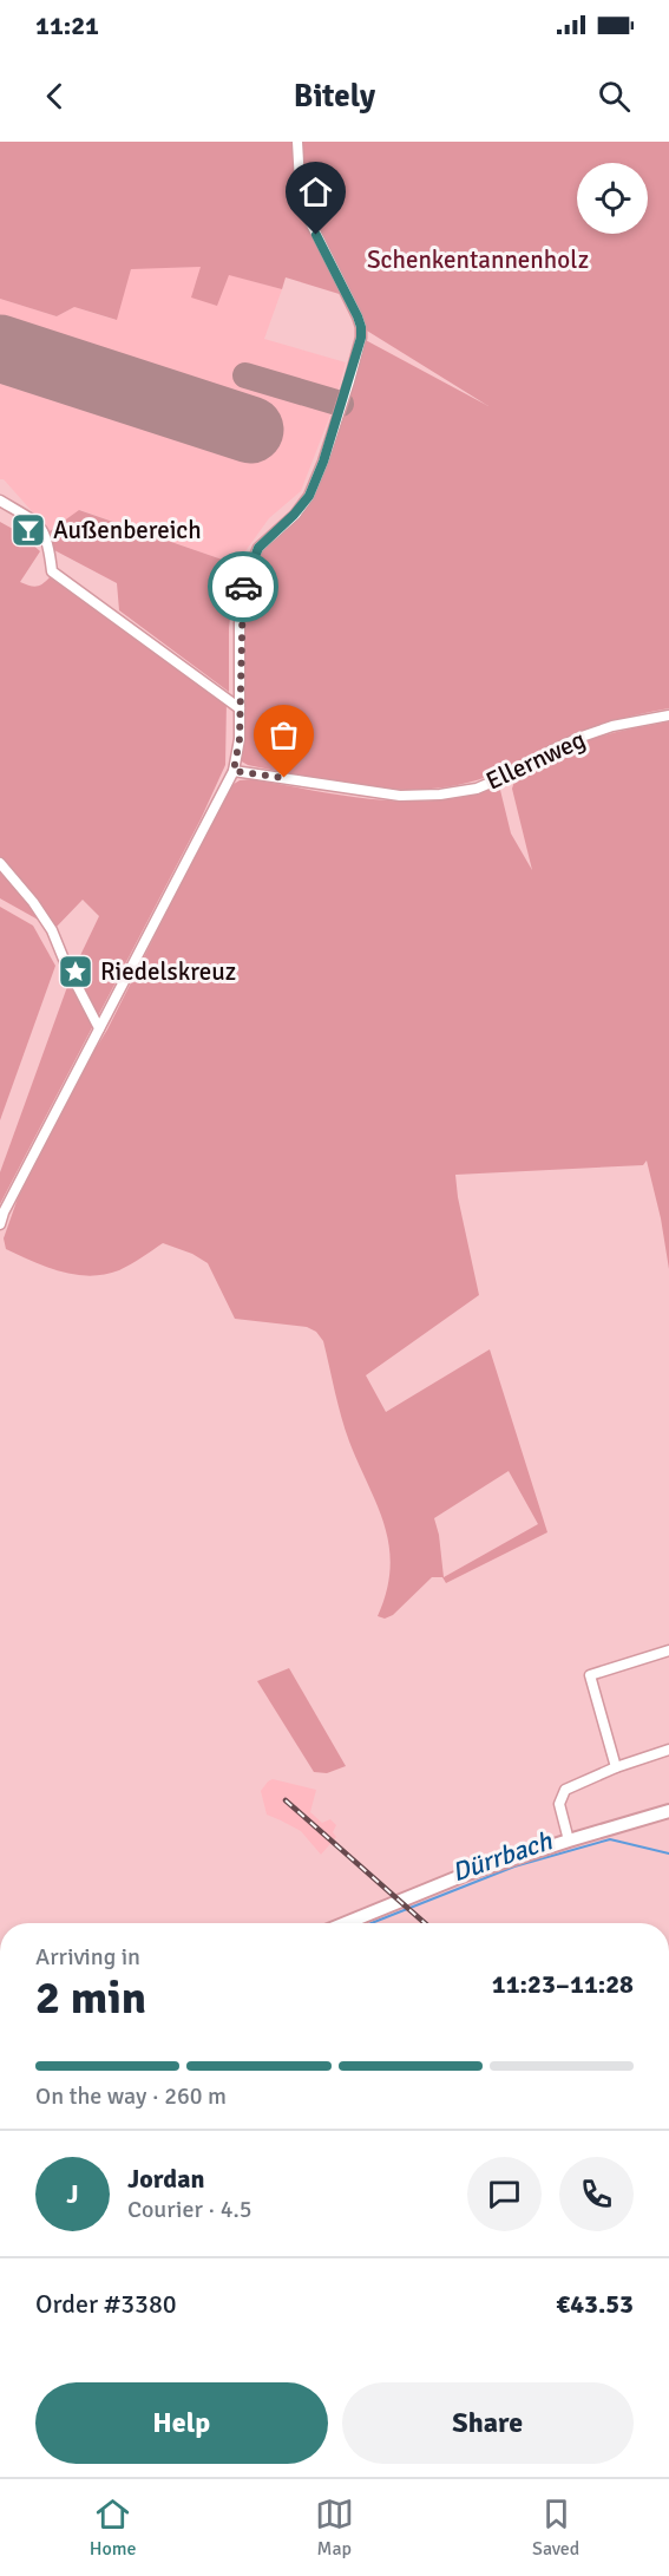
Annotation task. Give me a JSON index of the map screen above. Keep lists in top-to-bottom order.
{
  "streets": {
    "street": ["Ellernweg"]
  },
  "water": ["Dürrbach"],
  "parks": ["Schenkentannenholz"],
  "places": {
    "bar": ["Außenbereich"],
    "place": ["Riedelskreuz"]
  },
  "page": {
    "status": "11:21",
    "header": "Bitely",
    "heading": ["2 min", "Arriving in", "11:23–11:28"],
    "panel": [
      "Jordan",
      "Courier · 4.5",
      "Order #3380",
      "€43.53"
    ],
    "bar": "On the way · 260 m",
    "round": "J",
    "buttons": ["Help", "Share"],
    "tabs": ["Home", "Map", "Saved"]
  }
}
